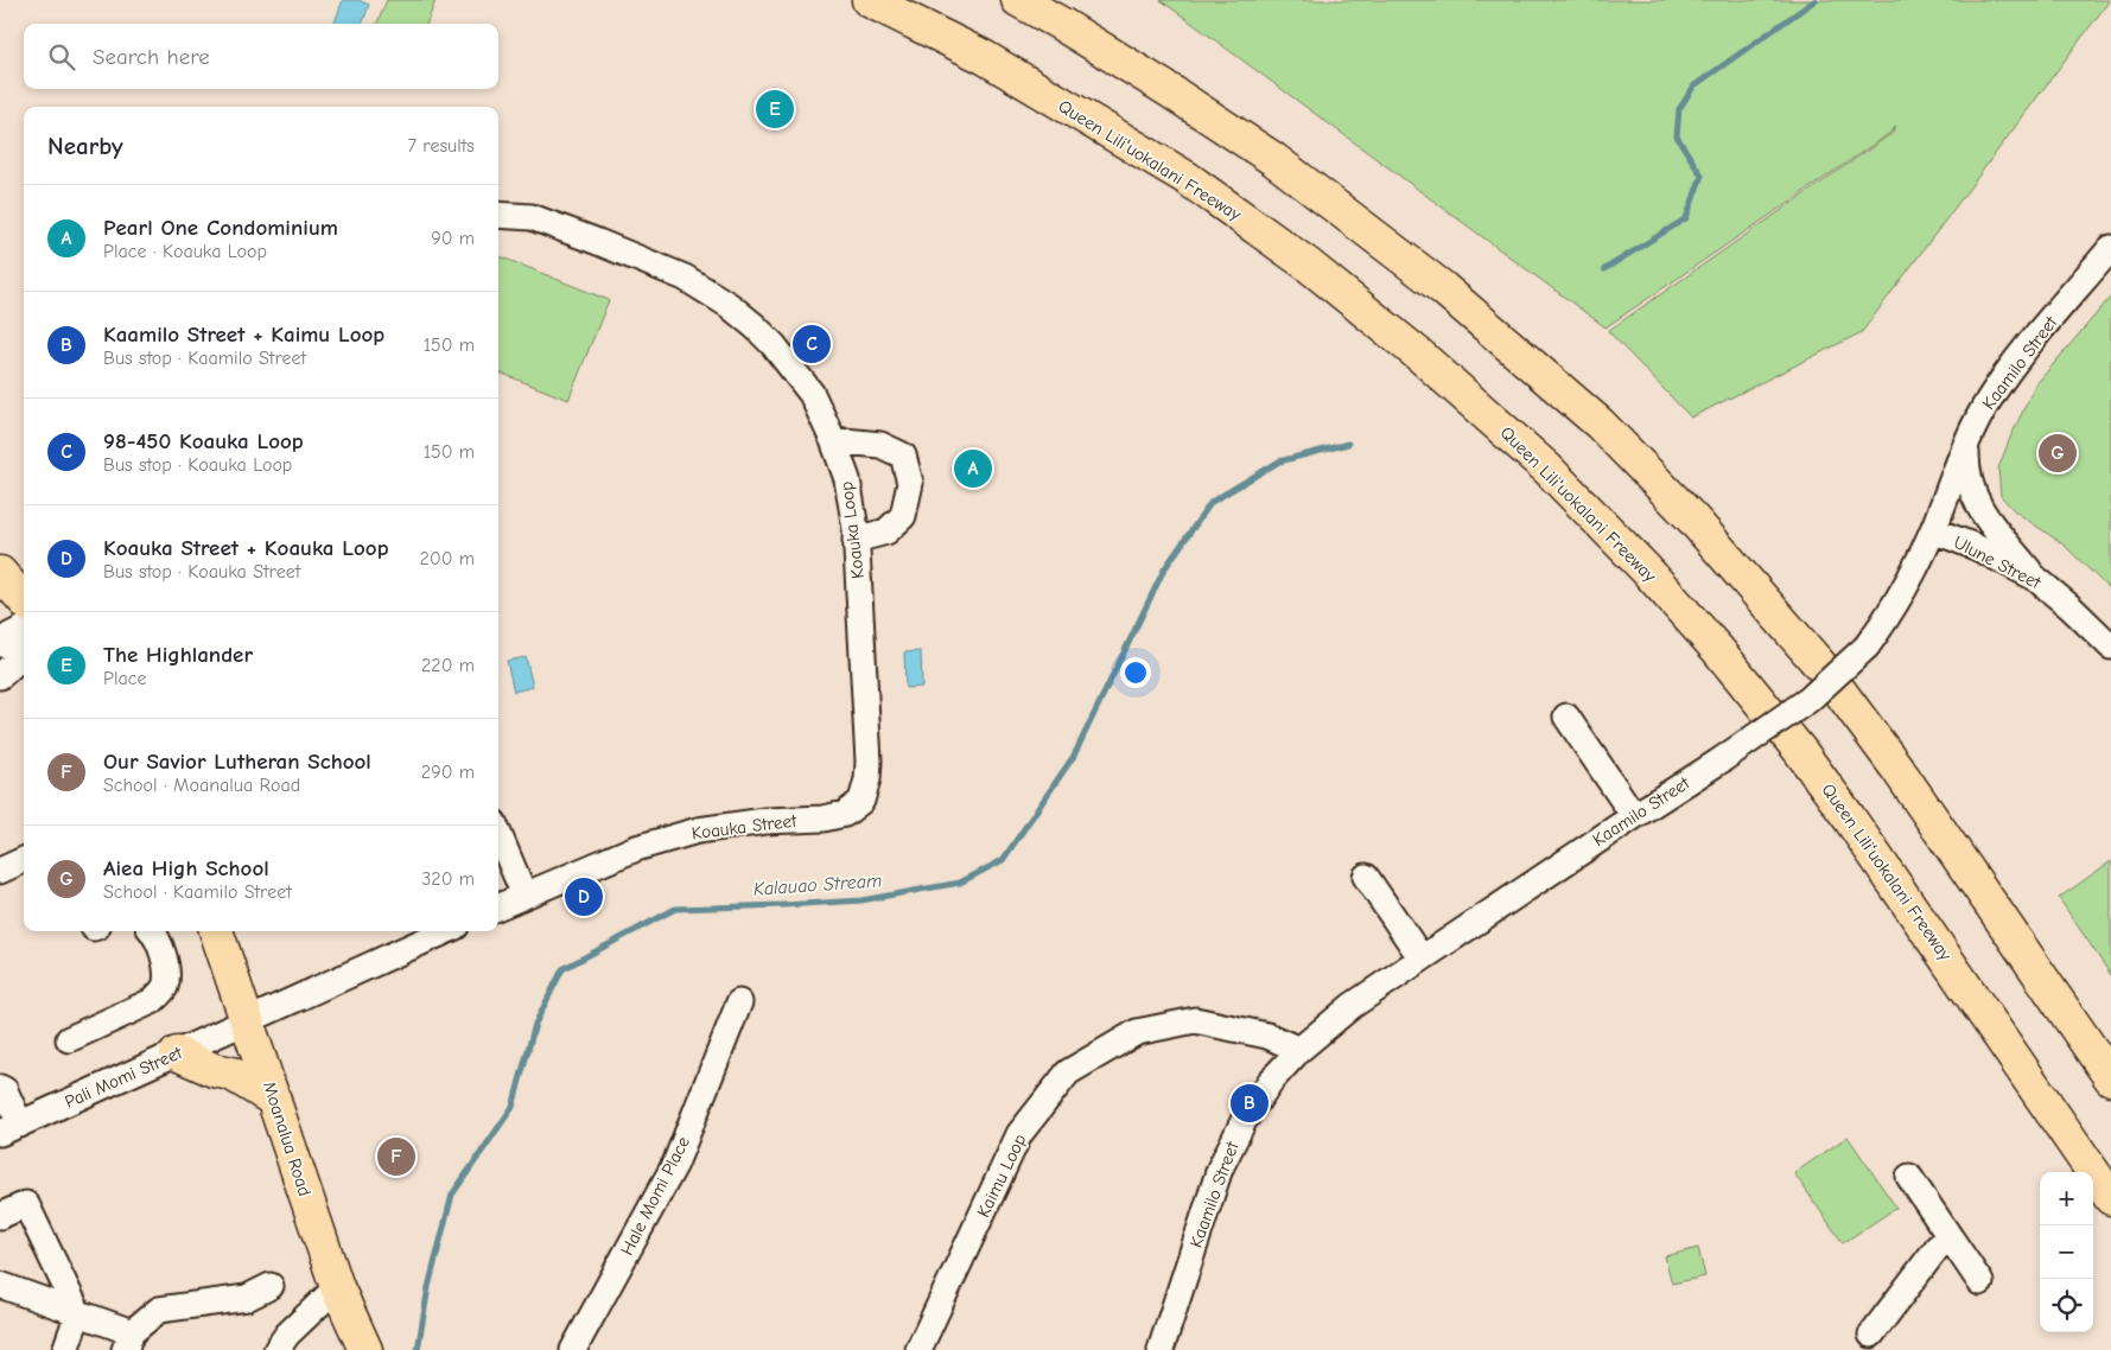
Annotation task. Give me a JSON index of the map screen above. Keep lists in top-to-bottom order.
{
  "streets": {
    "main road": ["Queen Liliʻuokalani Freeway", "Moanalua Road"],
    "street": [
      "Kaamilo Street",
      "Koauka Loop",
      "Ulune Street",
      "Koauka Street",
      "Pali Momi Street",
      "Kaimu Loop",
      "Hale Momi Place"
    ]
  },
  "crossings": [
    ["Kaamilo Street", "Ulune Street"],
    ["Kaamilo Street", "Kaimu Loop"],
    ["Koauka Loop", "Koauka Street"],
    ["Pali Momi Street", "Moanalua Road"]
  ],
  "water": ["Kalauao Stream"],
  "page": {
    "search": "Search here",
    "pins": [
      "E",
      "C",
      "G",
      "A",
      "D",
      "B",
      "F"
    ],
    "heading": ["Nearby", "7 results"],
    "list": [
      {
        "mark": "A",
        "name": "Pearl One Condominium",
        "note": "Place · Koauka Loop",
        "value": "90 m"
      },
      {
        "mark": "B",
        "name": "Kaamilo Street + Kaimu Loop",
        "note": "Bus stop · Kaamilo Street",
        "value": "150 m"
      },
      {
        "mark": "C",
        "name": "98-450 Koauka Loop",
        "note": "Bus stop · Koauka Loop",
        "value": "150 m"
      },
      {
        "mark": "D",
        "name": "Koauka Street + Koauka Loop",
        "note": "Bus stop · Koauka Street",
        "value": "200 m"
      },
      {
        "mark": "E",
        "name": "The Highlander",
        "note": "Place",
        "value": "220 m"
      },
      {
        "mark": "F",
        "name": "Our Savior Lutheran School",
        "note": "School · Moanalua Road",
        "value": "290 m"
      },
      {
        "mark": "G",
        "name": "Aiea High School",
        "note": "School · Kaamilo Street",
        "value": "320 m"
      }
    ],
    "map_buttons": ["+", "−"]
  }
}
